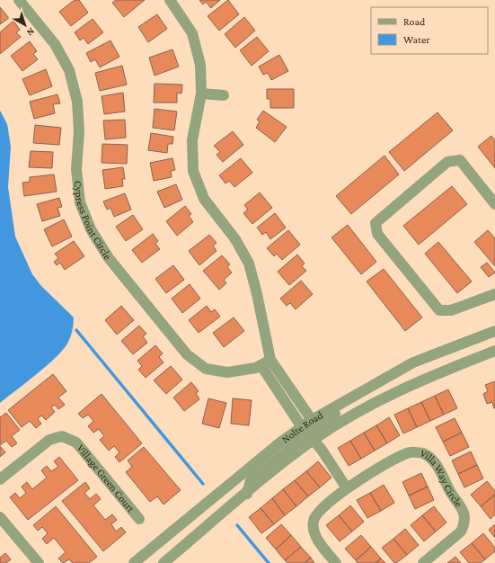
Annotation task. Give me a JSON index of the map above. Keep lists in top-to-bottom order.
{
  "streets": {
    "street": [
      "Cypress Point Circle",
      "Nolte Road",
      "Village Green Court",
      "Villa Way Circle"
    ]
  },
  "legend": ["Road", "Water"],
  "north": "bottom right"
}
